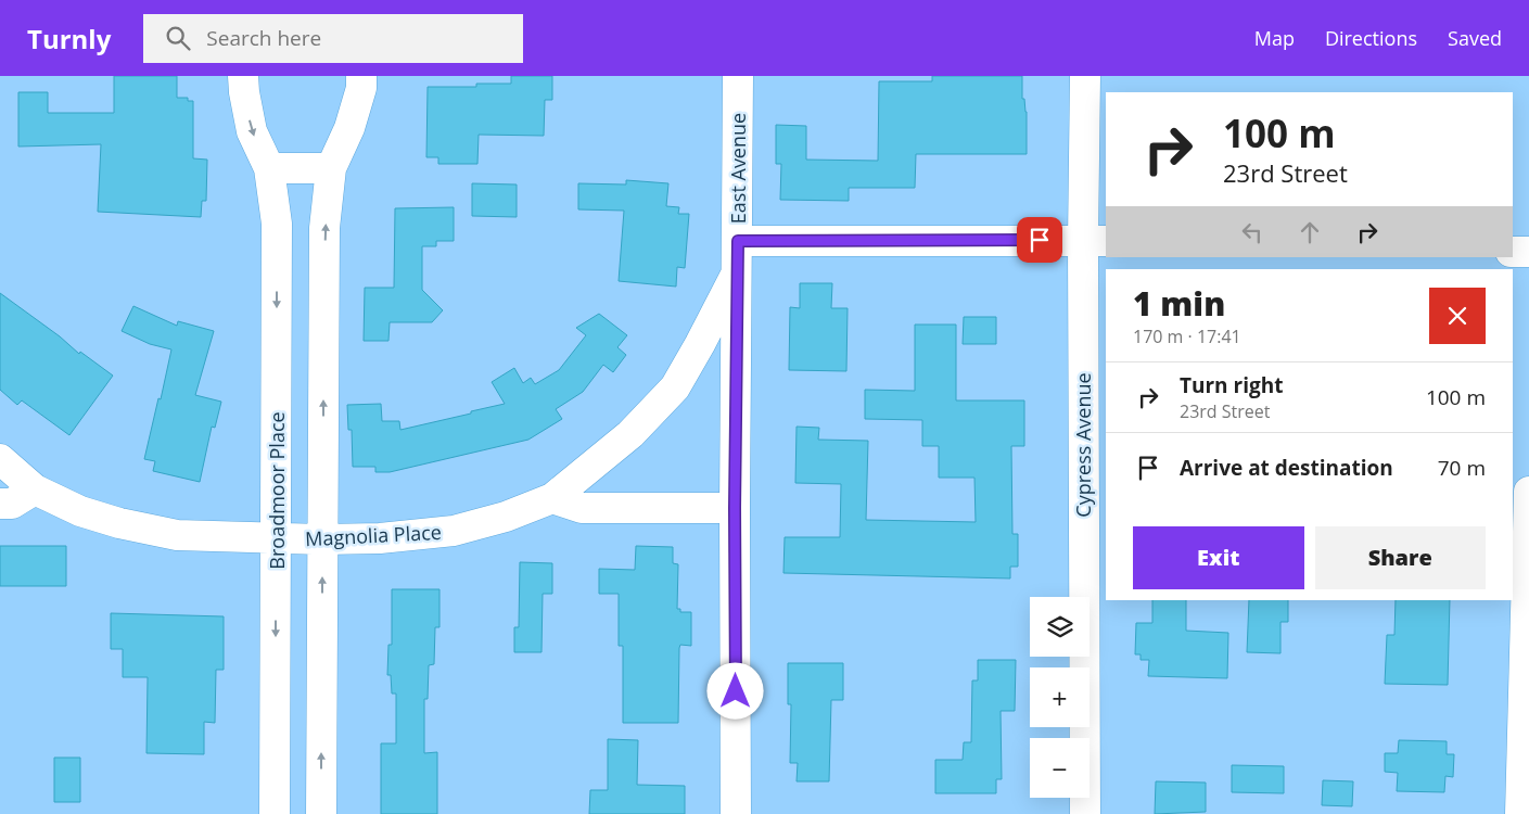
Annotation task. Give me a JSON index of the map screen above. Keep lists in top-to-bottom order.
{
  "streets": {
    "street": [
      "East Avenue",
      "Cypress Avenue",
      "Broadmoor Place",
      "Magnolia Place"
    ]
  },
  "crossings": [
    ["East Avenue", "Magnolia Place"],
    ["Broadmoor Place", "Magnolia Place"]
  ],
  "page": {
    "header": "Turnly",
    "search": "Search here",
    "nav": ["Map", "Directions", "Saved"],
    "turn": ["100 m", "23rd Street"],
    "heading": ["1 min", "170 m · 17:41"],
    "list": [
      {
        "name": "Turn right",
        "note": "23rd Street",
        "value": "100 m"
      },
      {
        "name": "Arrive at destination",
        "value": "70 m"
      }
    ],
    "buttons": ["Exit", "Share"],
    "map_buttons": ["+", "−"]
  }
}
